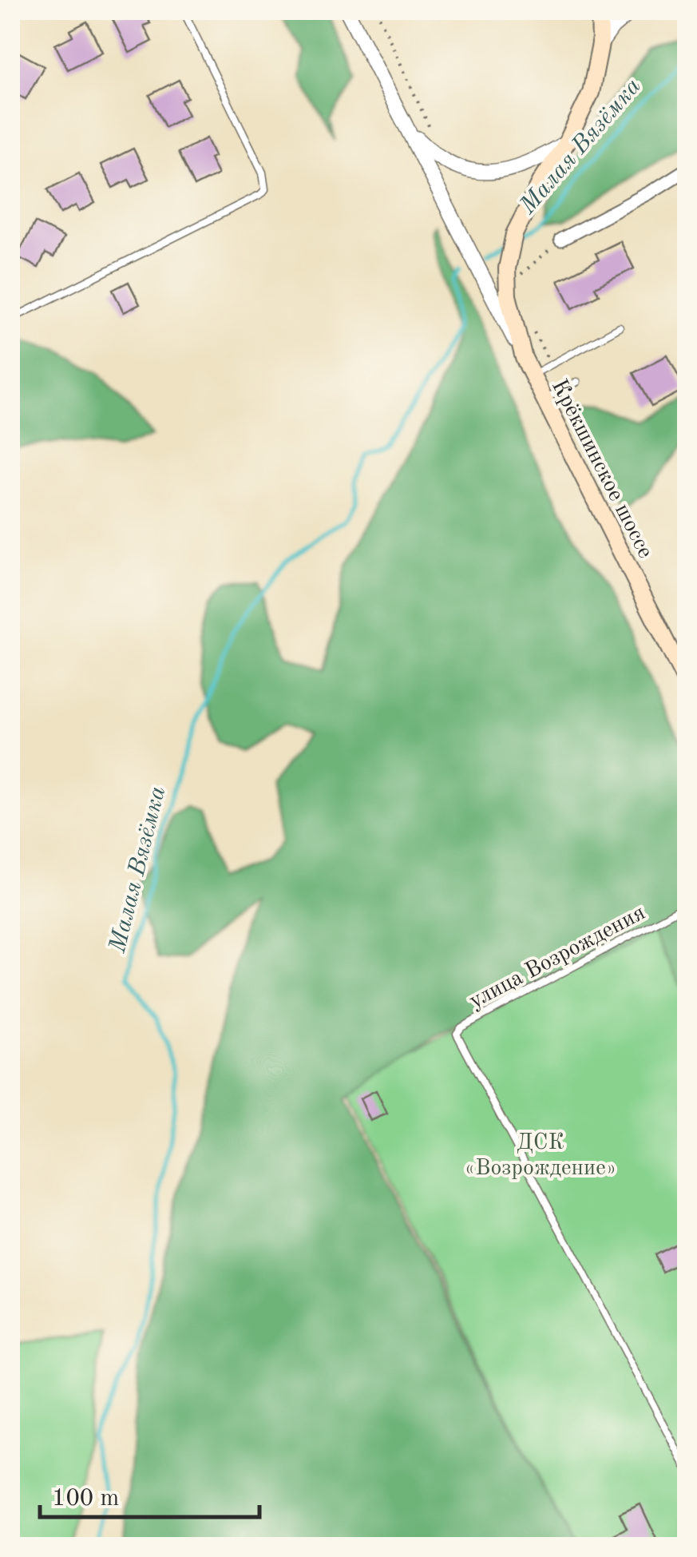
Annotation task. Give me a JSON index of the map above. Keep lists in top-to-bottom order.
{
  "streets": {
    "main road": ["Крёкшинское шоссе"],
    "lane": ["улица Возрождения"]
  },
  "water": ["Малая Вязёмка"],
  "parks": ["ДСК «Возрождение»"],
  "scale_bar": "100 m"
}
